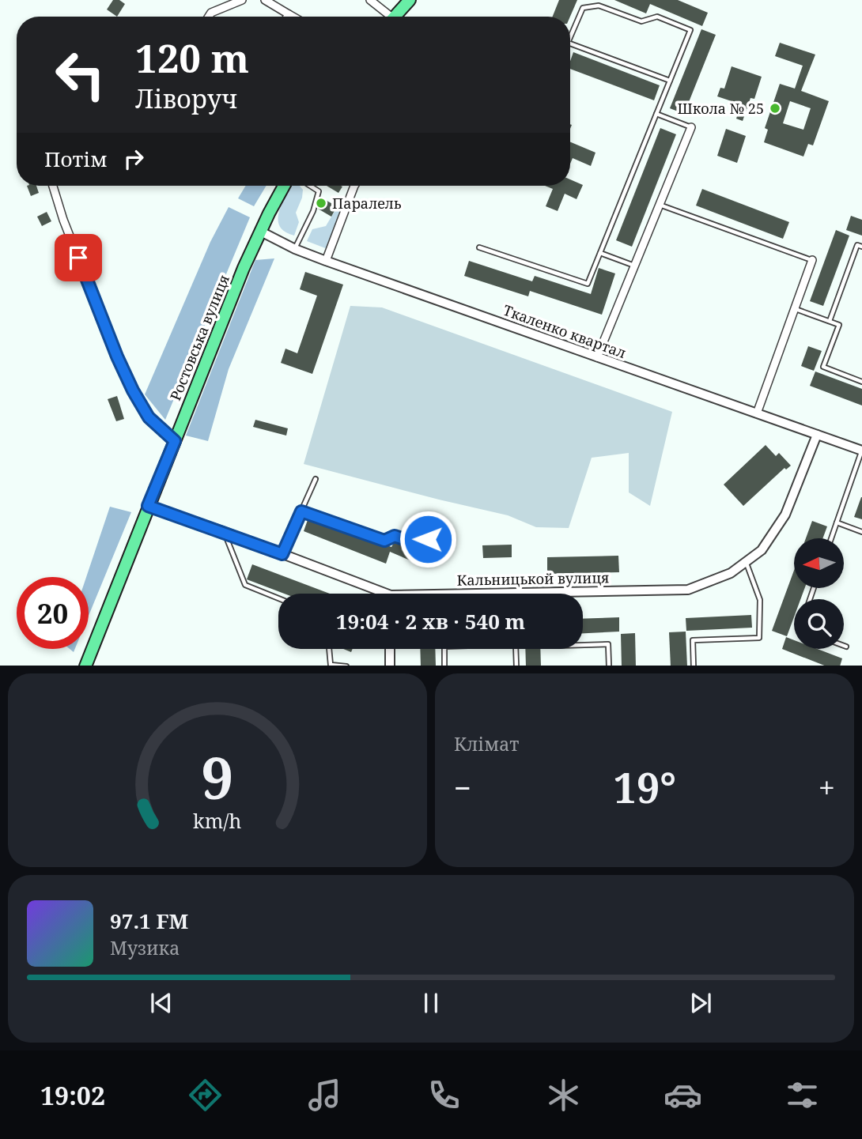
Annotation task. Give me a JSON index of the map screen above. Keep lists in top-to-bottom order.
{
  "streets": {
    "highway": ["Ростовська вулиця"],
    "street": ["Ткаленко квартал", "Кальницькой вулиця"]
  },
  "crossings": [
    ["Ткаленко квартал", "Ростовська вулиця"],
    ["Ткаленко квартал", "Кальницькой вулиця"],
    ["Ростовська вулиця", "Кальницькой вулиця"]
  ],
  "places": ["Школа № 25", "Паралель"],
  "north": "left",
  "page": {
    "turn": ["120 m", "Ліворуч"],
    "then": "Потім",
    "limit": "20",
    "trip": "19:04 · 2 хв · 540 m",
    "tile": "Клімат",
    "heat": ["−", "19°", "+"],
    "song": ["97.1 FM", "Музика"],
    "tabs": "19:02",
    "gauge": ["9", "km/h"]
  }
}
